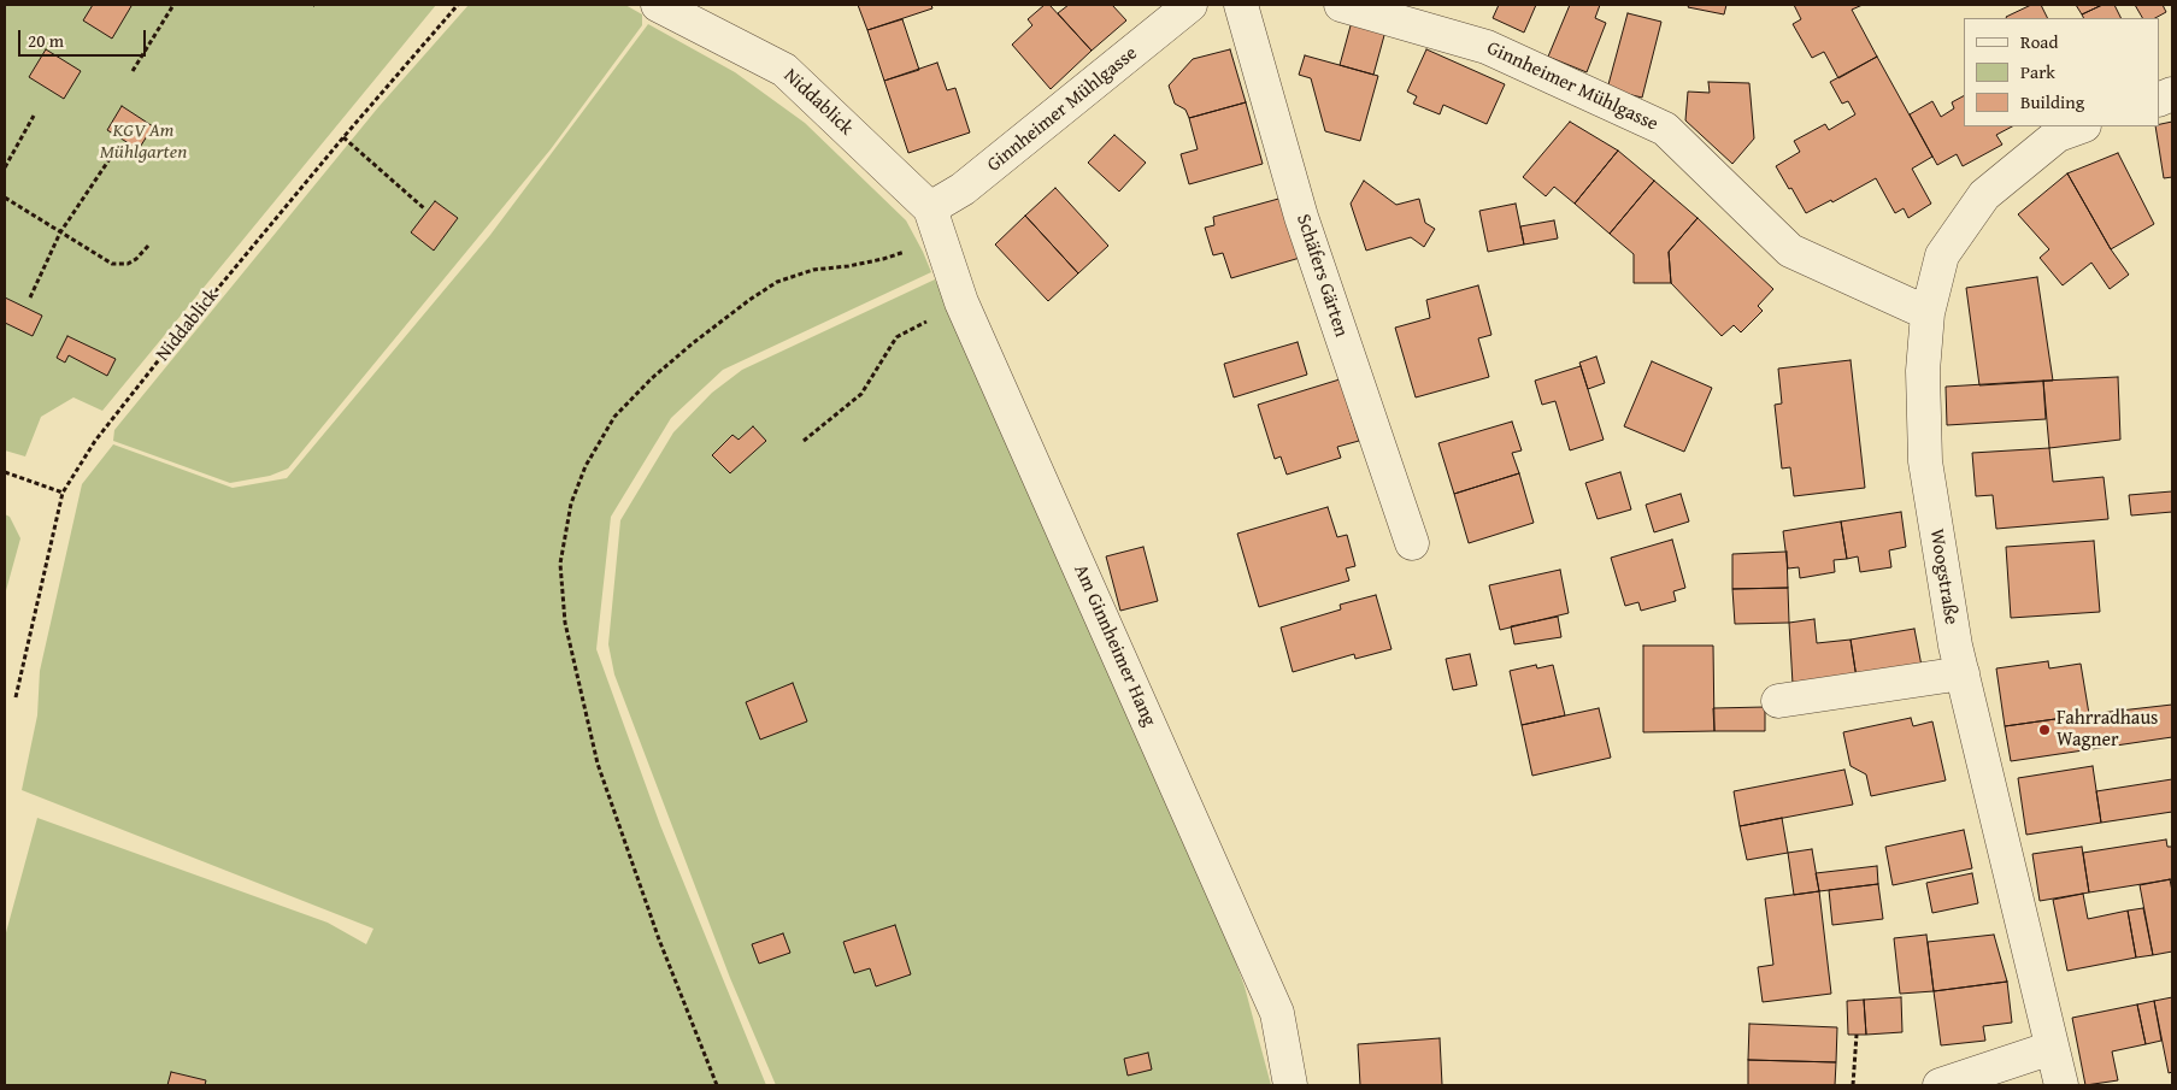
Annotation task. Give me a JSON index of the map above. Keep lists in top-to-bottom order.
{
  "streets": {
    "street": [
      "Ginnheimer Mühlgasse",
      "Niddablick",
      "Schäfers Gärten",
      "Woogstraße",
      "Am Ginnheimer Hang"
    ]
  },
  "crossings": [
    ["Ginnheimer Mühlgasse", "Niddablick"],
    ["Ginnheimer Mühlgasse", "Woogstraße"],
    ["Ginnheimer Mühlgasse", "Am Ginnheimer Hang"],
    ["Niddablick", "Am Ginnheimer Hang"]
  ],
  "parks": ["KGV Am Mühlgarten"],
  "places": ["Fahrradhaus Wagner"],
  "legend": ["Road", "Park", "Building"],
  "scale_bar": "20 m"
}
